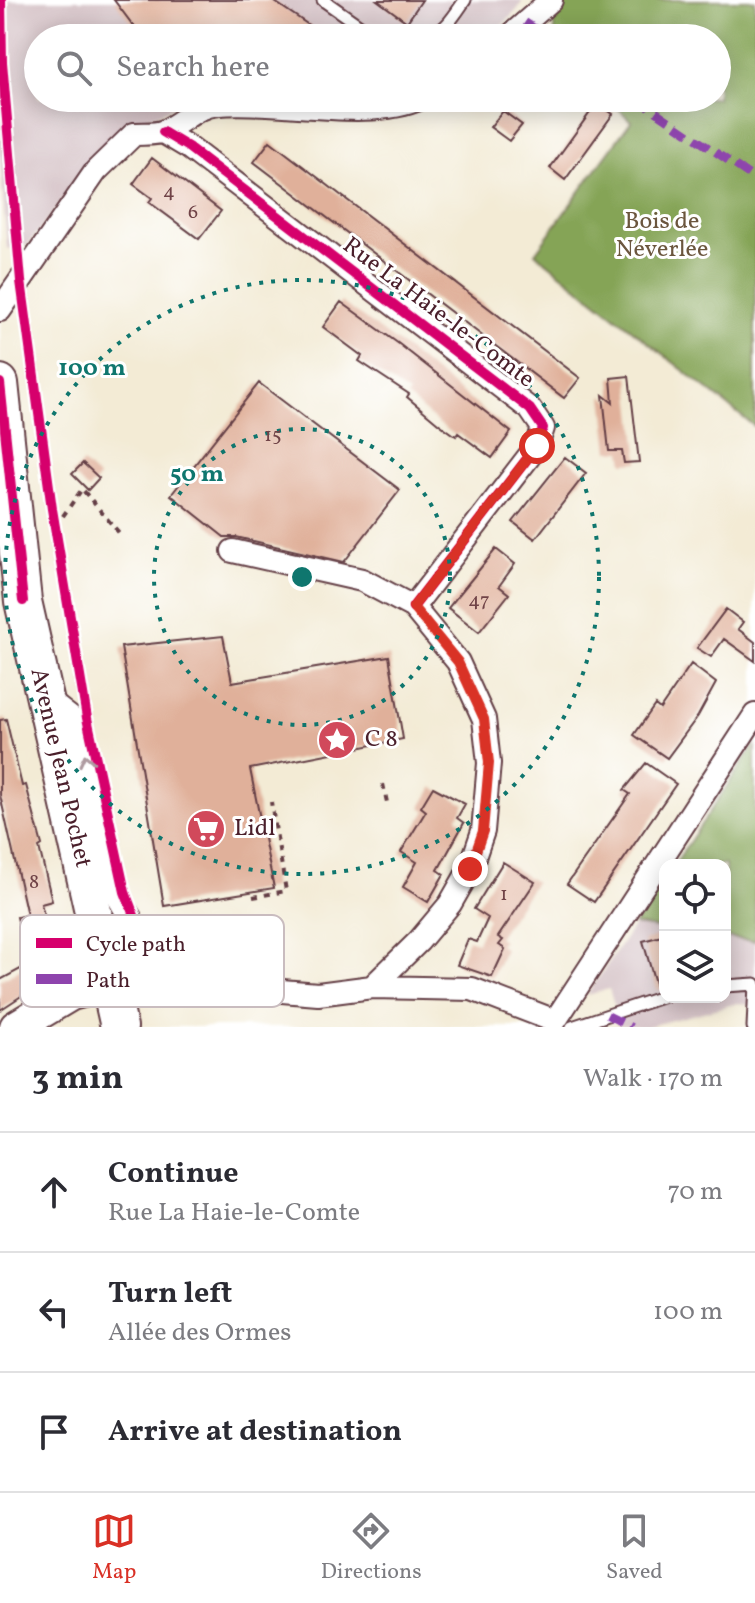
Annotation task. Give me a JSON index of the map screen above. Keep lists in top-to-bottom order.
{
  "streets": {
    "main road": ["Avenue Jean Pochet"],
    "street": ["Rue La Haie-le-Comte"]
  },
  "parks": ["Bois de Néverlée"],
  "places": {
    "place": ["C 8"],
    "supermarket": ["Lidl"]
  },
  "house_numbers": [
    "4",
    "6",
    "15",
    "47",
    "8",
    "1"
  ],
  "legend": ["Cycle path", "Path"],
  "page": {
    "search": "Search here",
    "heading": ["3 min", "Walk · 170 m"],
    "list": [
      ["Continue", "Rue La Haie-le-Comte", "70 m"],
      ["Turn left", "Allée des Ormes", "100 m"],
      "Arrive at destination"
    ],
    "nav": ["Map", "Directions", "Saved"]
  },
  "rings": ["100 m", "50 m"]
}
